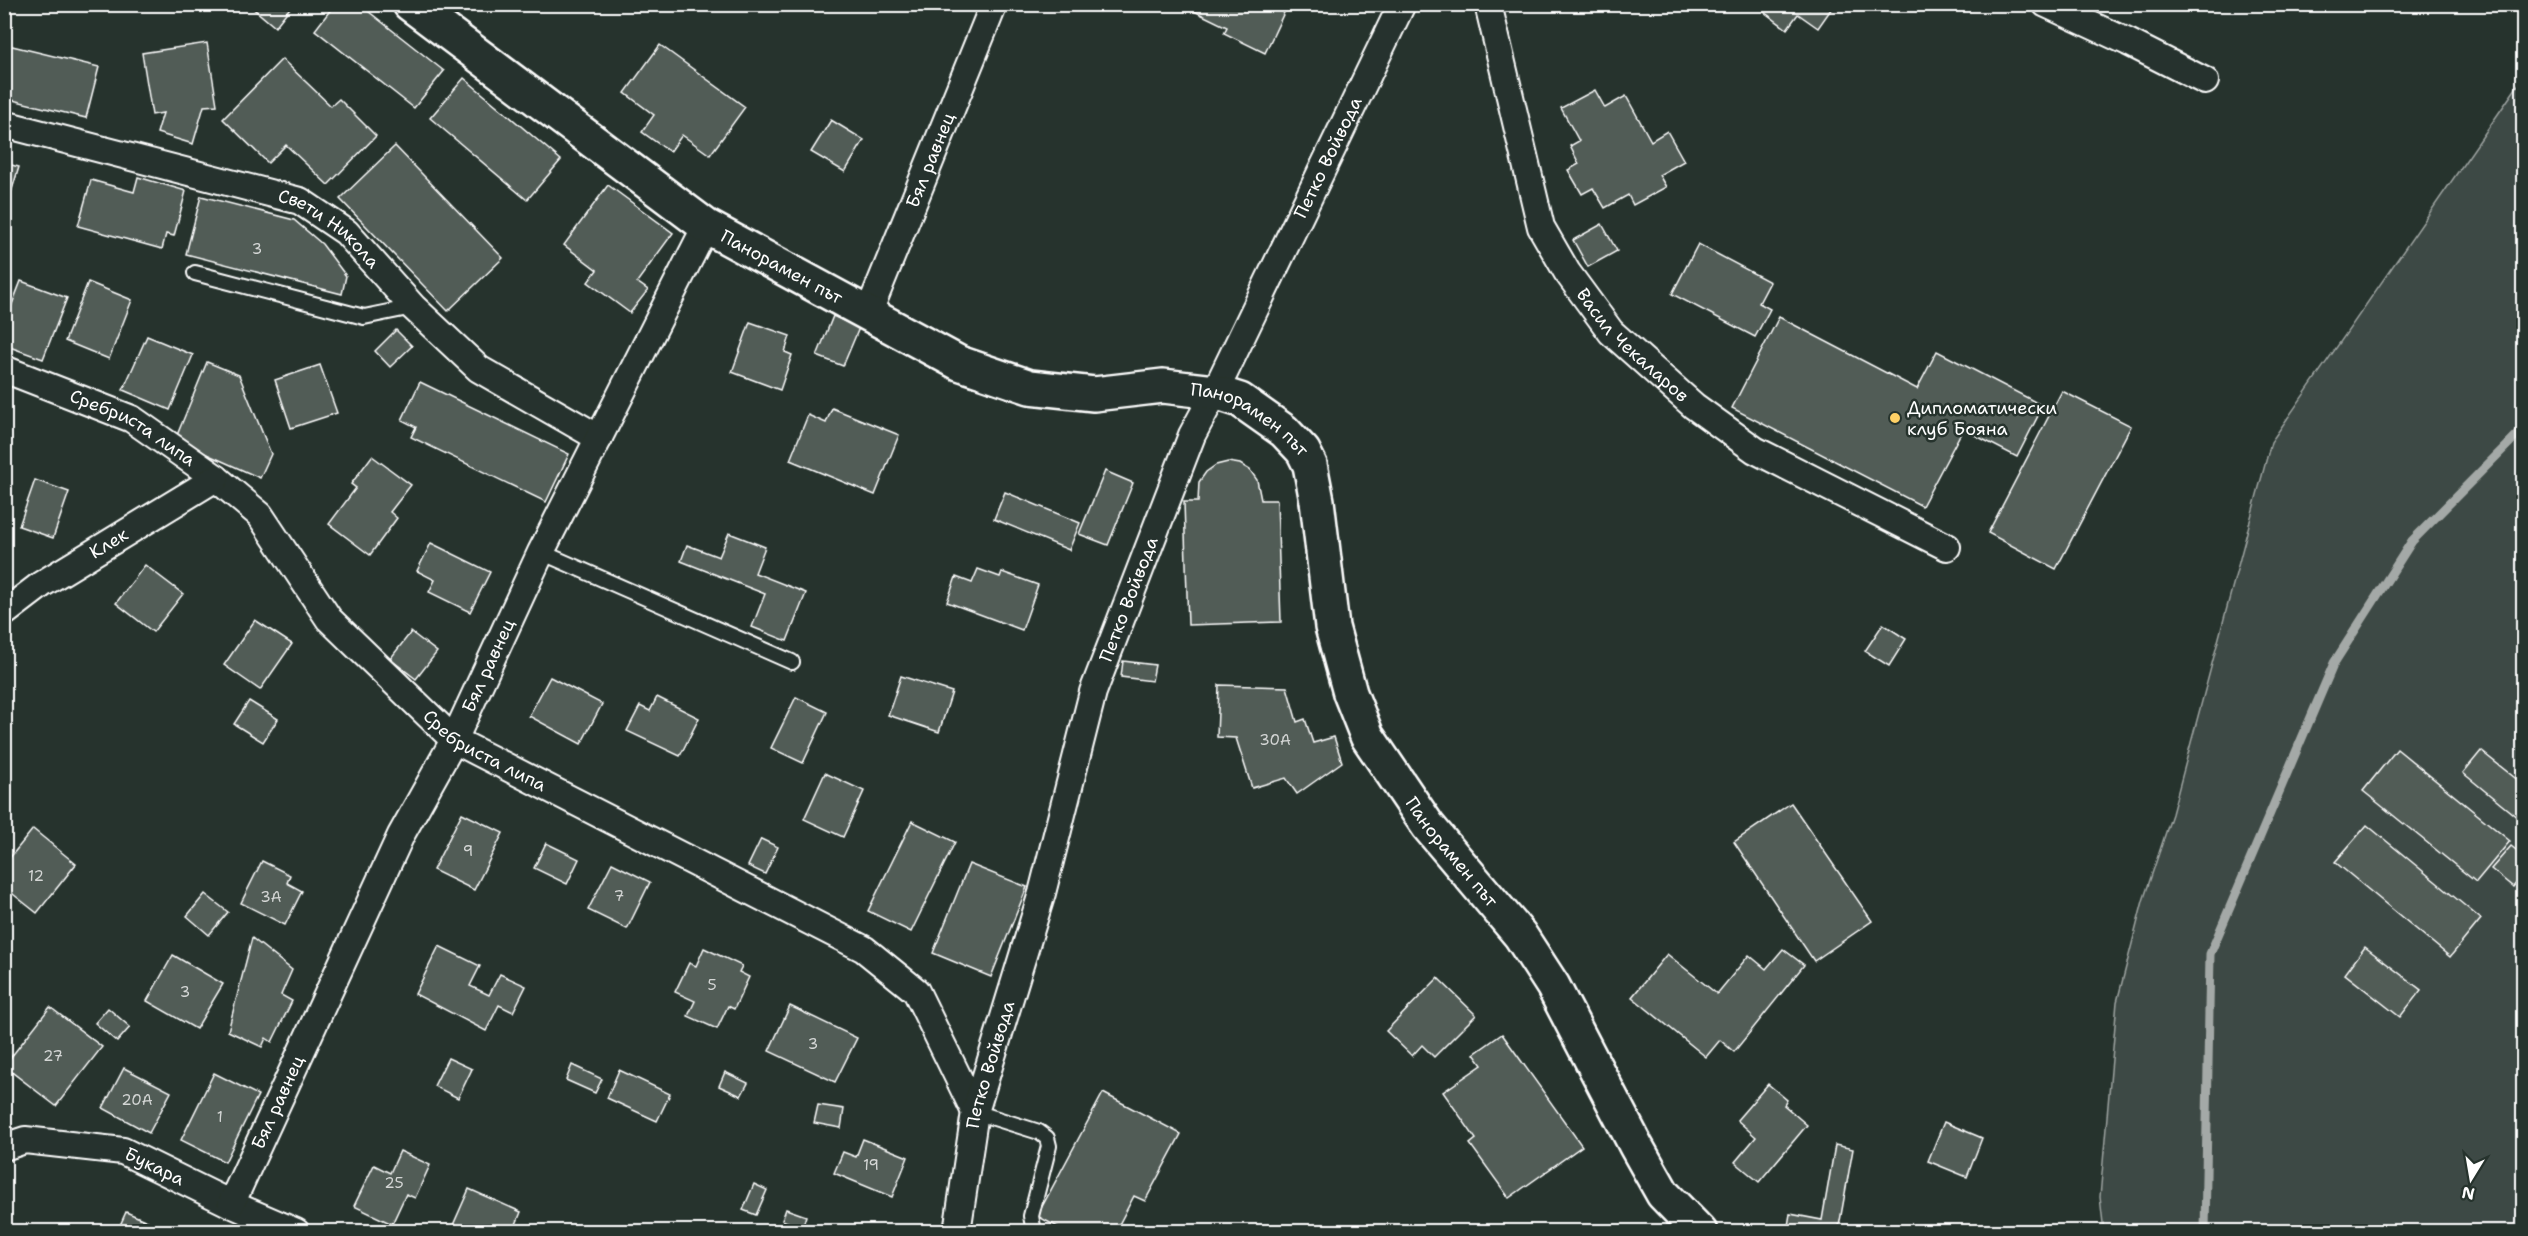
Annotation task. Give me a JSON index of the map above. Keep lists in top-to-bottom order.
{
  "streets": {
    "main road": ["Панорамен път"],
    "street": [
      "Петко Войвода",
      "Бял равнец",
      "Свети Никола",
      "Васил Чекаларов",
      "Сребриста липа",
      "Клек",
      "Букара"
    ]
  },
  "crossings": [
    ["Петко Войвода", "Панорамен път"],
    ["Петко Войвода", "Сребриста липа"],
    ["Бял равнец", "Свети Никола"],
    ["Бял равнец", "Панорамен път"],
    ["Бял равнец", "Сребриста липа"],
    ["Бял равнец", "Букара"],
    ["Сребриста липа", "Клек"]
  ],
  "places": ["Дипломатически клуб Бояна"],
  "house_numbers": [
    "3",
    "30А",
    "9",
    "12",
    "7",
    "3А",
    "5",
    "3",
    "3",
    "27",
    "20А",
    "1",
    "19",
    "25"
  ],
  "north": "bottom"
}
